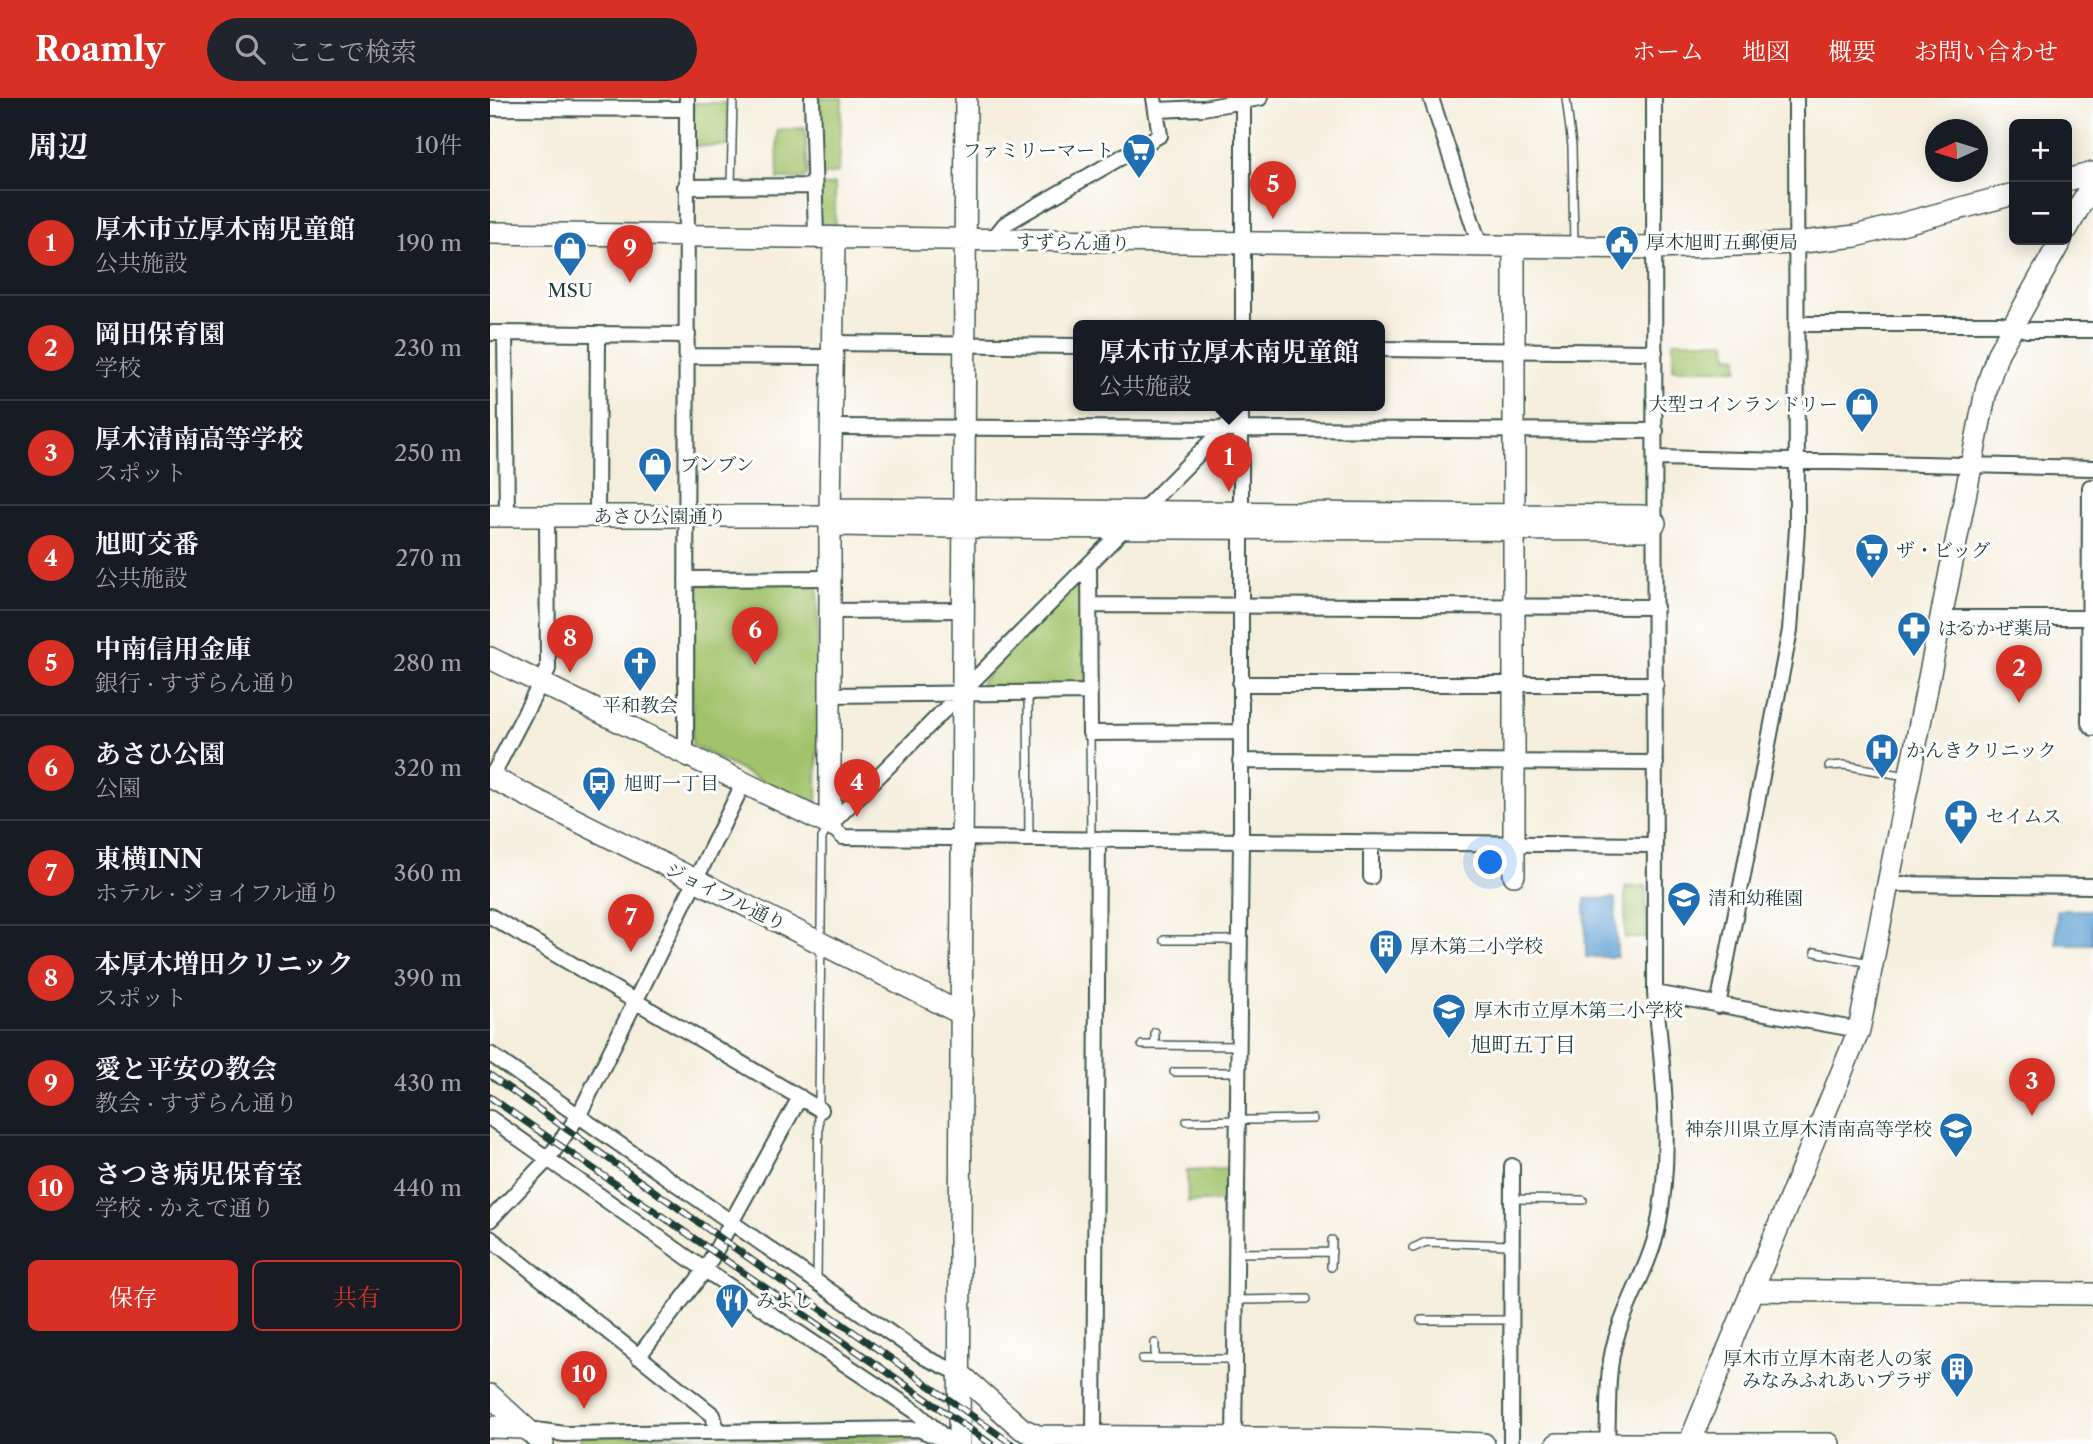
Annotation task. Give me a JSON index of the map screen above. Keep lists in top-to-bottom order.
{
  "streets": {
    "street": ["すずらん通り", "あさひ公園通り", "ジョイフル通り"]
  },
  "districts": ["旭町五丁目"],
  "places": {
    "supermarket": ["ファミリーマート", "ザ・ビッグ"],
    "public building": ["厚木旭町五郵便局"],
    "shop": ["MSU", "大型コインランドリー", "ブンブン"],
    "pharmacy": ["はるかぜ薬局", "セイムス"],
    "church": ["平和教会"],
    "hospital": ["かんきクリニック"],
    "bus stop": ["旭町一丁目"],
    "school or university": ["清和幼稚園", "厚木市立厚木第二小学校", "神奈川県立厚木清南高等学校"],
    "building": ["厚木第二小学校", "厚木市立厚木南老人の家 みなみふれあいプラザ"],
    "restaurant": ["みよし"]
  },
  "north": "left",
  "page": {
    "header": "Roamly",
    "search": "ここで検索",
    "nav": [
      "ホーム",
      "地図",
      "概要",
      "お問い合わせ"
    ],
    "heading": ["周辺", "10件"],
    "map_buttons": ["+", "−"],
    "pins": [
      "5",
      "9",
      "1",
      "6",
      "8",
      "2",
      "4",
      "7",
      "3",
      "10"
    ],
    "list": [
      {
        "mark": "1",
        "name": "厚木市立厚木南児童館",
        "note": "公共施設",
        "value": "190 m"
      },
      {
        "mark": "2",
        "name": "岡田保育園",
        "note": "学校",
        "value": "230 m"
      },
      {
        "mark": "3",
        "name": "厚木清南高等学校",
        "note": "スポット",
        "value": "250 m"
      },
      {
        "mark": "4",
        "name": "旭町交番",
        "note": "公共施設",
        "value": "270 m"
      },
      {
        "mark": "5",
        "name": "中南信用金庫",
        "note": "銀行 · すずらん通り",
        "value": "280 m"
      },
      {
        "mark": "6",
        "name": "あさひ公園",
        "note": "公園",
        "value": "320 m"
      },
      {
        "mark": "7",
        "name": "東横INN",
        "note": "ホテル · ジョイフル通り",
        "value": "360 m"
      },
      {
        "mark": "8",
        "name": "本厚木増田クリニック",
        "note": "スポット",
        "value": "390 m"
      },
      {
        "mark": "9",
        "name": "愛と平安の教会",
        "note": "教会 · すずらん通り",
        "value": "430 m"
      },
      {
        "mark": "10",
        "name": "さつき病児保育室",
        "note": "学校 · かえで通り",
        "value": "440 m"
      }
    ],
    "popup": ["厚木市立厚木南児童館", "公共施設"],
    "buttons": ["保存", "共有"]
  }
}
